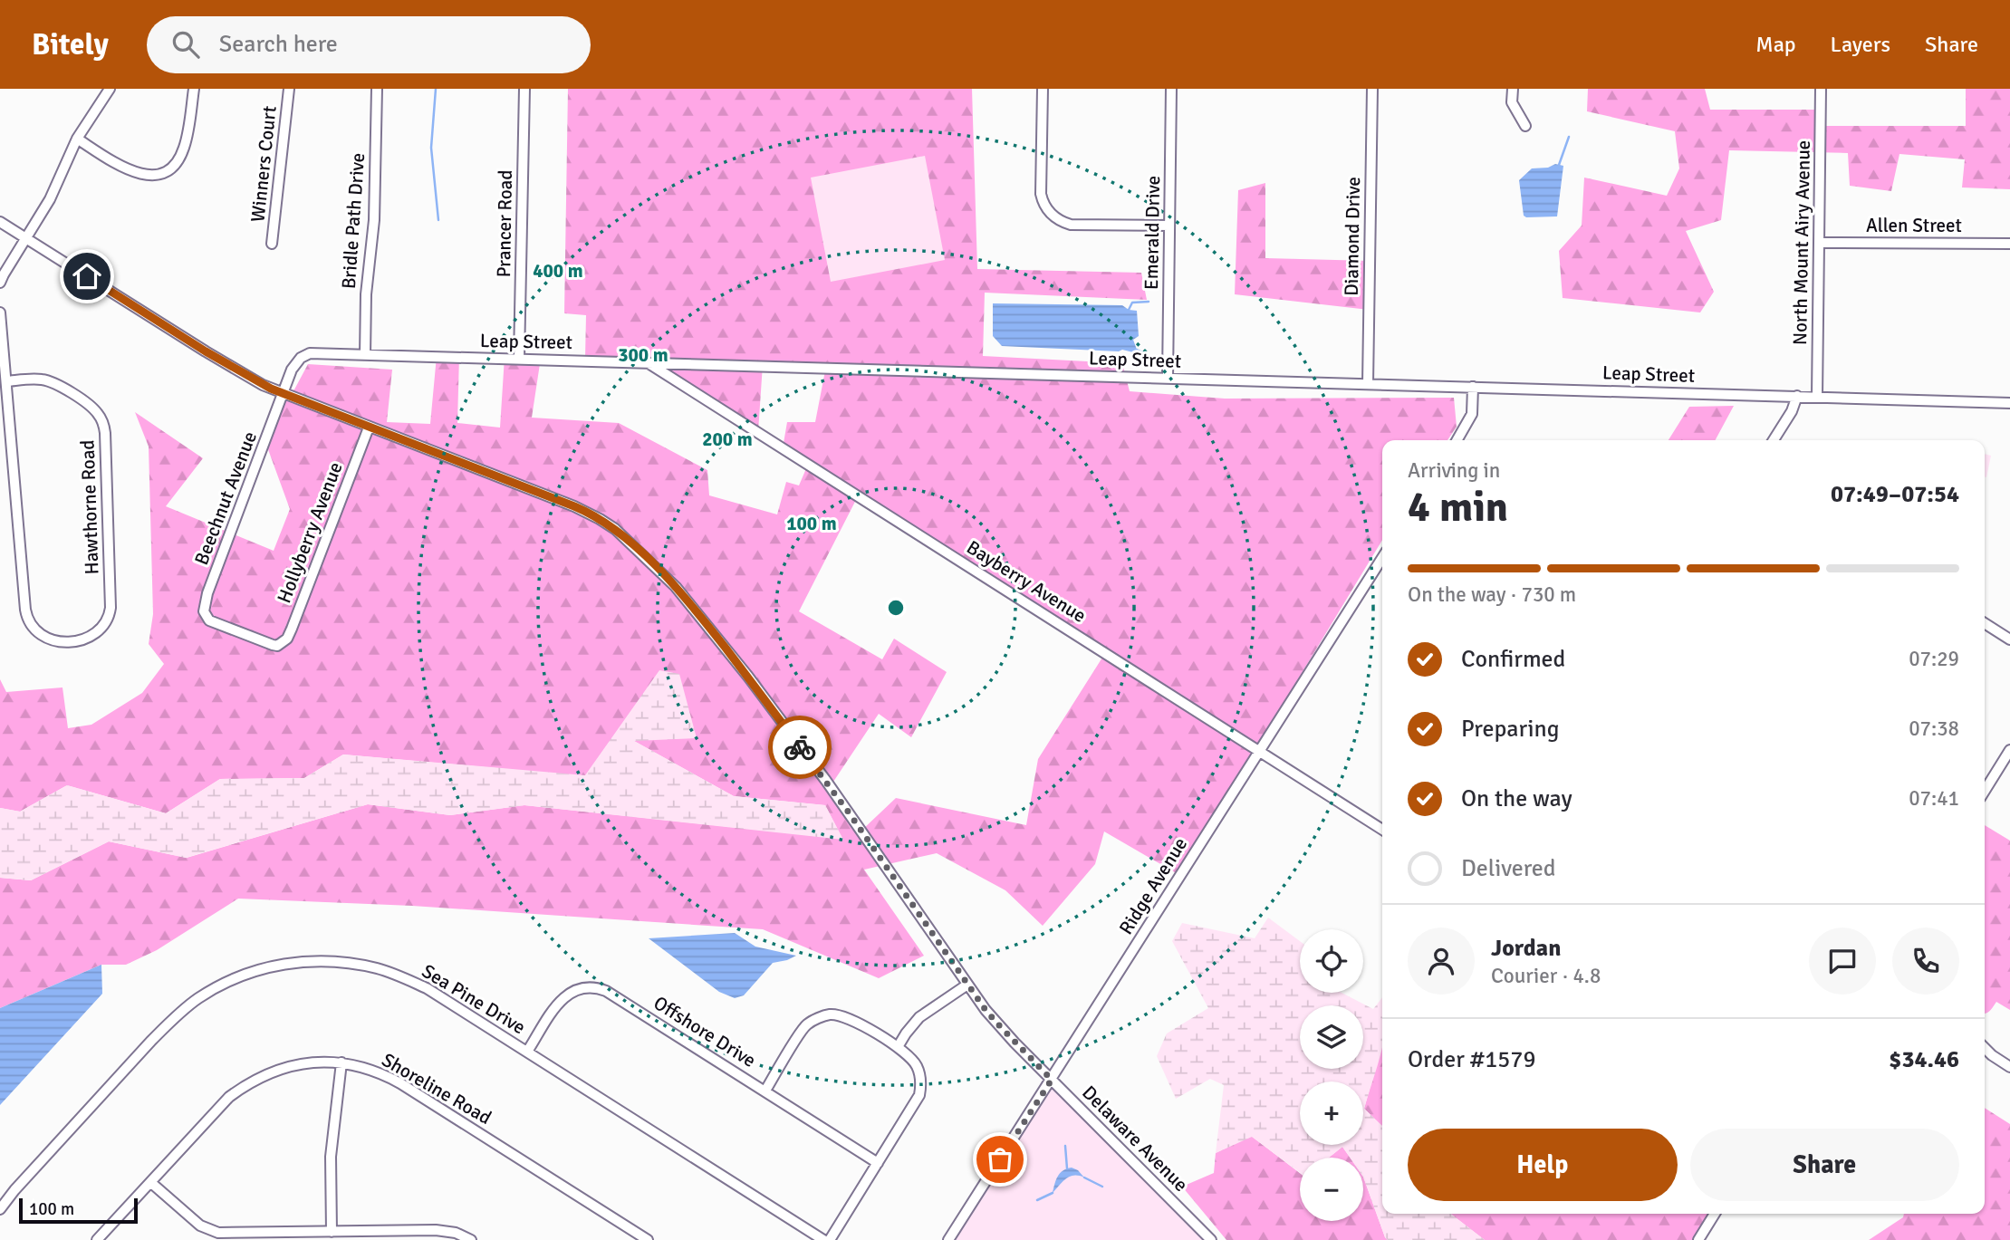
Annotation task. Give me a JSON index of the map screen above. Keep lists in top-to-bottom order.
{
  "streets": {
    "street": [
      "Winners Court",
      "Bridle Path Drive",
      "Prancer Road",
      "Allen Street",
      "Emerald Drive",
      "Diamond Drive",
      "North Mount Airy Avenue",
      "Leap Street",
      "Beechnut Avenue",
      "Hawthorne Road",
      "Hollyberry Avenue",
      "Bayberry Avenue",
      "Ridge Avenue",
      "Sea Pine Drive",
      "Offshore Drive",
      "Shoreline Road",
      "Delaware Avenue"
    ]
  },
  "crossings": [
    ["Bridle Path Drive", "Leap Street"],
    ["Prancer Road", "Leap Street"],
    ["Allen Street", "North Mount Airy Avenue"],
    ["Emerald Drive", "Leap Street"],
    ["Diamond Drive", "Leap Street"],
    ["North Mount Airy Avenue", "Leap Street"],
    ["Leap Street", "Beechnut Avenue"],
    ["Leap Street", "Bayberry Avenue"],
    ["Leap Street", "Delaware Avenue"],
    ["Beechnut Avenue", "Hollyberry Avenue"],
    ["Beechnut Avenue", "Delaware Avenue"],
    ["Hollyberry Avenue", "Delaware Avenue"],
    ["Bayberry Avenue", "Ridge Avenue"],
    ["Ridge Avenue", "Delaware Avenue"],
    ["Sea Pine Drive", "Offshore Drive"]
  ],
  "scale_bar": "100 m",
  "page": {
    "header": "Bitely",
    "search": "Search here",
    "nav": ["Map", "Layers", "Share"],
    "heading": ["4 min", "Arriving in", "07:49–07:54"],
    "panel": [
      "Jordan",
      "Courier · 4.8",
      "Order #1579",
      "$34.46"
    ],
    "bar": "On the way · 730 m",
    "list": [
      ["Confirmed", "07:29"],
      ["Preparing", "07:38"],
      ["On the way", "07:41"],
      "Delivered"
    ],
    "map_buttons": ["+", "−"],
    "buttons": ["Help", "Share"],
    "scale": "100 m"
  },
  "rings": [
    "400 m",
    "300 m",
    "200 m",
    "100 m"
  ]
}
